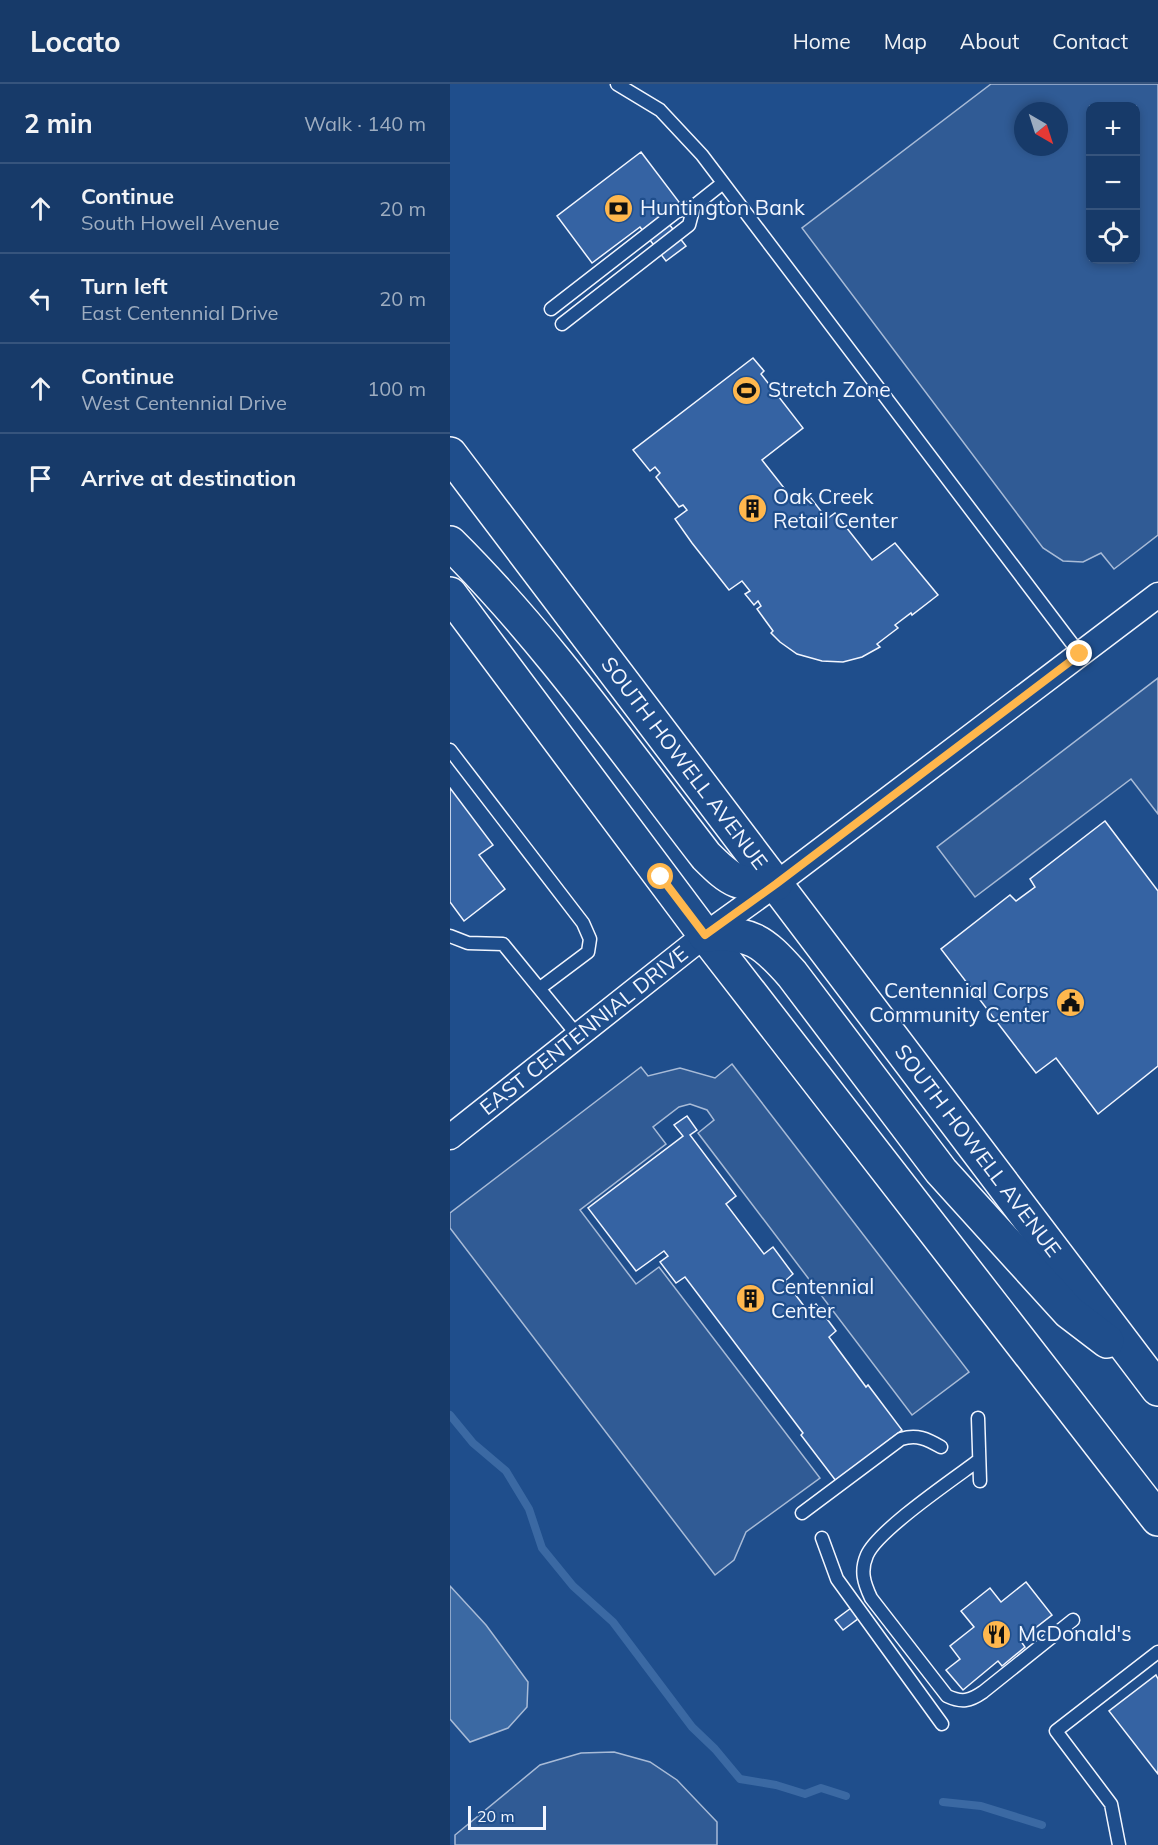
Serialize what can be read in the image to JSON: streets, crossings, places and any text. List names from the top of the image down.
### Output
{
  "streets": {
    "main road": ["SOUTH HOWELL AVENUE"],
    "street": ["EAST CENTENNIAL DRIVE"]
  },
  "crossings": [
    ["SOUTH HOWELL AVENUE", "EAST CENTENNIAL DRIVE"]
  ],
  "places": {
    "bank": ["Huntington Bank"],
    "sports": ["Stretch Zone"],
    "building": ["Oak Creek Retail Center", "Centennial Center"],
    "public building": ["Centennial Corps Community Center"],
    "restaurant": ["McDonald's"]
  },
  "scale_bar": "20 m",
  "north": "bottom right",
  "page": {
    "header": "Locato",
    "nav": [
      "Home",
      "Map",
      "About",
      "Contact"
    ],
    "heading": ["2 min", "Walk · 140 m"],
    "map_buttons": ["+", "−"],
    "list": [
      ["Continue", "South Howell Avenue", "20 m"],
      ["Turn left", "East Centennial Drive", "20 m"],
      ["Continue", "West Centennial Drive", "100 m"],
      "Arrive at destination"
    ],
    "scale": "20 m"
  }
}
